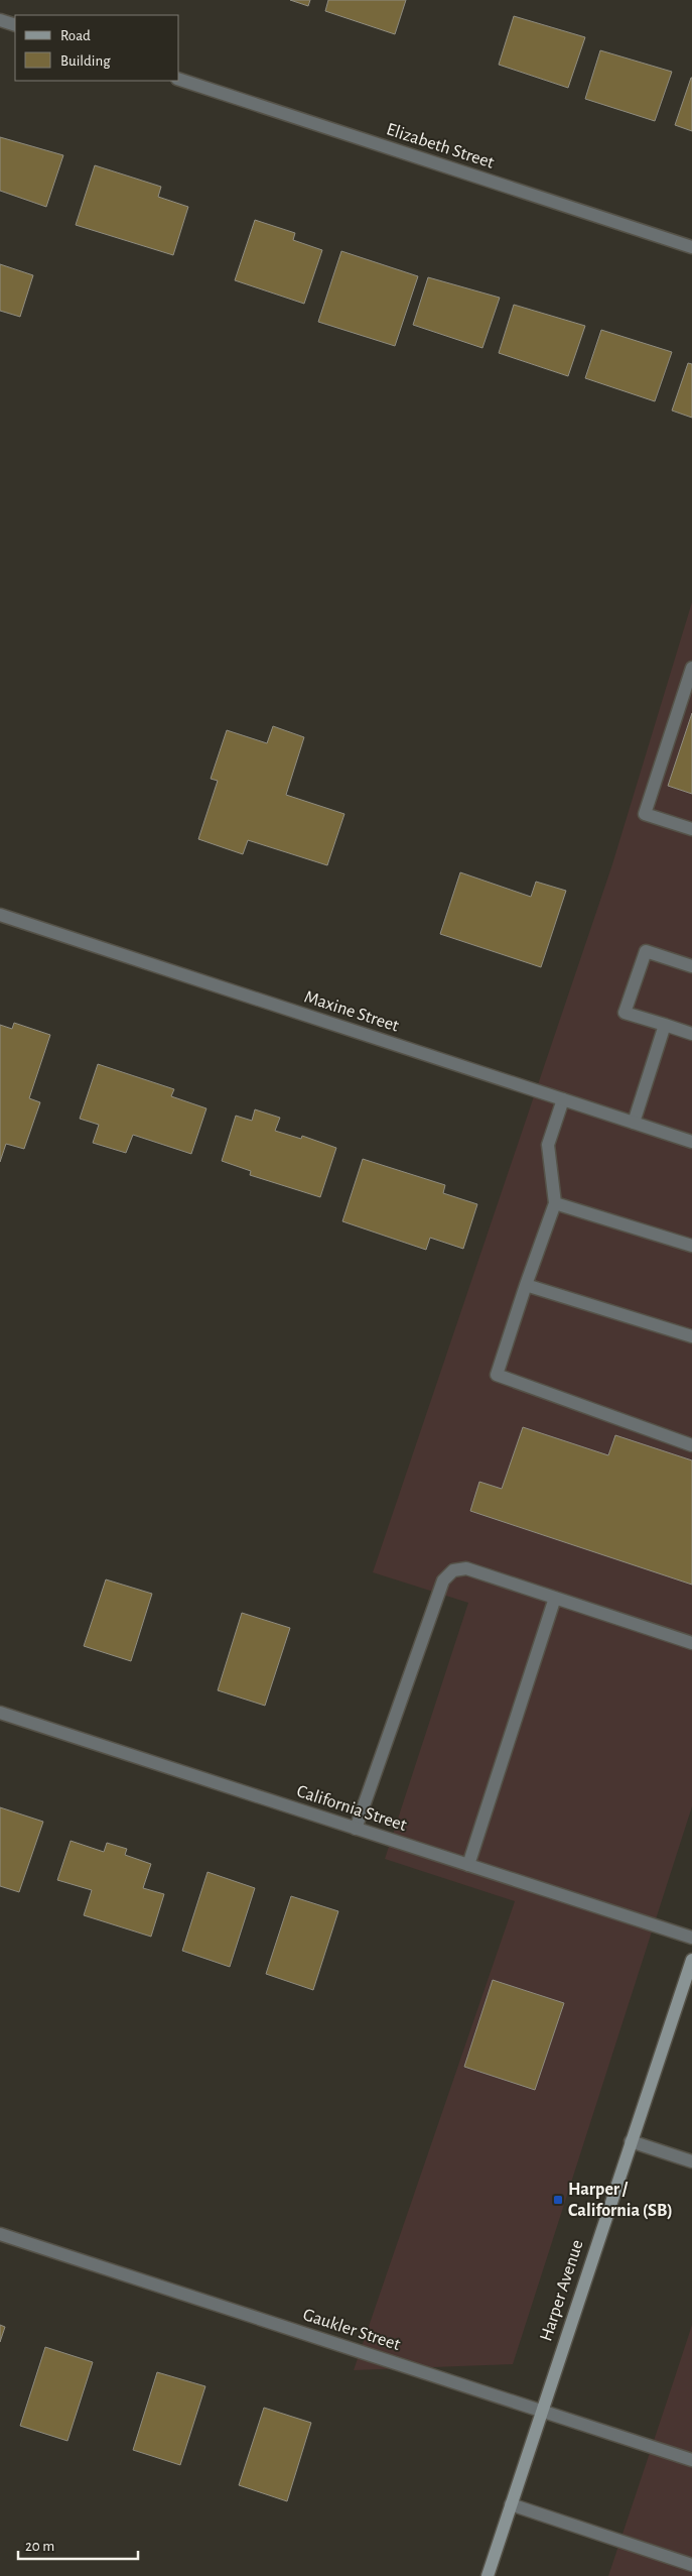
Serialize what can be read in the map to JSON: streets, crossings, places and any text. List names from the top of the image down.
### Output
{
  "streets": {
    "main road": ["Harper Avenue"],
    "street": [
      "Elizabeth Street",
      "Maxine Street",
      "California Street",
      "Gaukler Street"
    ]
  },
  "crossings": [
    ["Harper Avenue", "Gaukler Street"]
  ],
  "places": {
    "transit": ["Harper / California (SB)"]
  },
  "legend": ["Road", "Building"],
  "scale_bar": "20 m"
}
